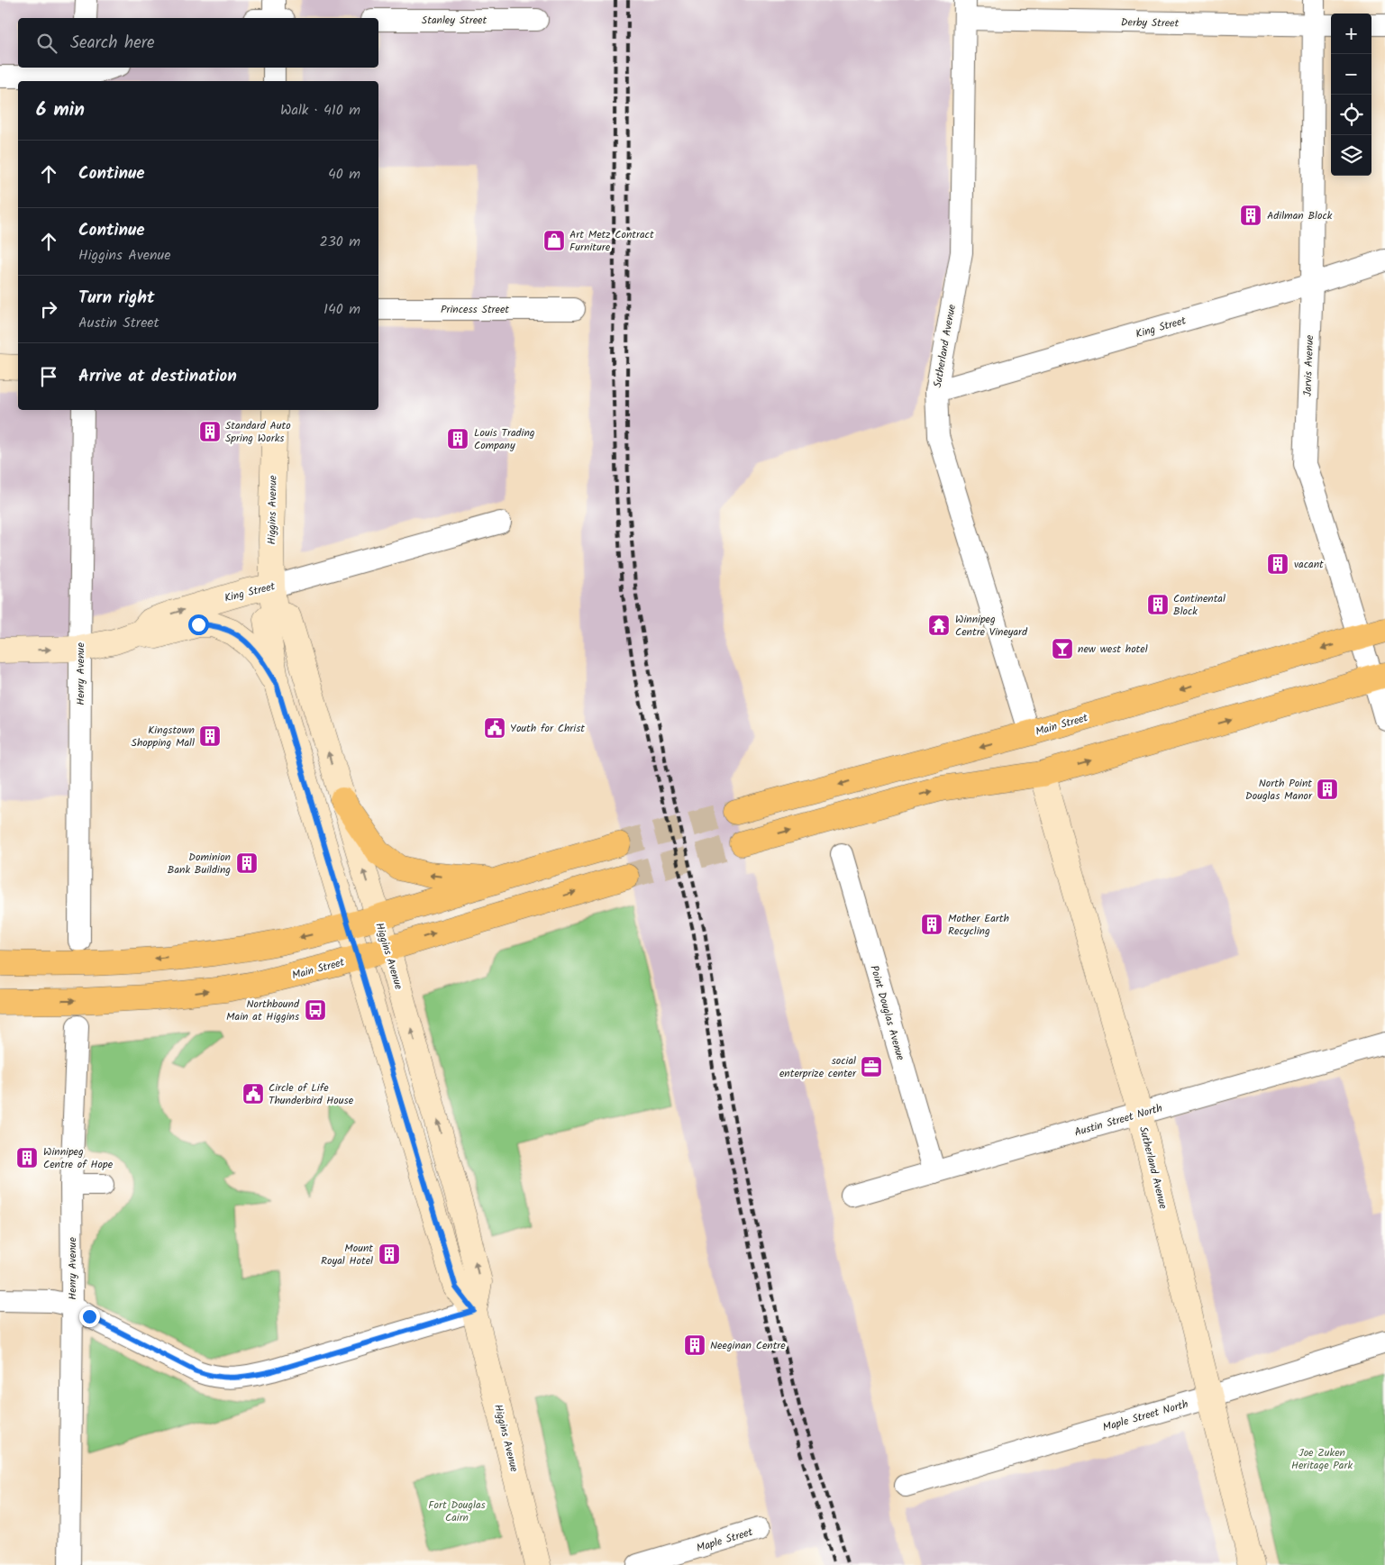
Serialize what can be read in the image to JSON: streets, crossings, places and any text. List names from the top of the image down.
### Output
{
  "streets": {
    "main road": [
      "King Street",
      "Sutherland Avenue",
      "Higgins Avenue",
      "Main Street"
    ],
    "street": [
      "Stanley Street",
      "Derby Street",
      "Princess Street",
      "Jarvis Avenue",
      "Henry Avenue",
      "Point Douglas Avenue",
      "Austin Street North",
      "Maple Street North",
      "Maple Street"
    ]
  },
  "crossings": [
    ["Derby Street", "Sutherland Avenue"],
    ["Derby Street", "Jarvis Avenue"],
    ["King Street", "Sutherland Avenue"],
    ["King Street", "Jarvis Avenue"],
    ["King Street", "Higgins Avenue"],
    ["King Street", "Henry Avenue"],
    ["Sutherland Avenue", "Main Street"],
    ["Sutherland Avenue", "Austin Street North"],
    ["Sutherland Avenue", "Maple Street North"],
    ["Jarvis Avenue", "Main Street"],
    ["Higgins Avenue", "Main Street"],
    ["Point Douglas Avenue", "Austin Street North"]
  ],
  "parks": ["Joe Zuken Heritage Park", "Fort Douglas Cairn"],
  "places": {
    "building": [
      "Adilman Block",
      "Standard Auto Spring Works",
      "Louis Trading Company",
      "vacant",
      "Continental Block",
      "Kingstown Shopping Mall",
      "North Point Douglas Manor",
      "Dominion Bank Building",
      "Mother Earth Recycling",
      "Winnipeg Centre of Hope",
      "Mount Royal Hotel",
      "Neeginan Centre"
    ],
    "shop": ["Art Metz Contract Furniture"],
    "temple": ["Winnipeg Centre Vineyard"],
    "bar": ["new west hotel"],
    "public building": ["Youth for Christ", "Circle of Life Thunderbird House"],
    "bus stop": ["Northbound Main at Higgins"],
    "office": ["social enterprize center"]
  },
  "page": {
    "map_buttons": ["+", "−"],
    "search": "Search here",
    "heading": ["6 min", "Walk · 410 m"],
    "list": [
      ["Continue", "40 m"],
      ["Continue", "Higgins Avenue", "230 m"],
      ["Turn right", "Austin Street", "140 m"],
      "Arrive at destination"
    ]
  }
}
